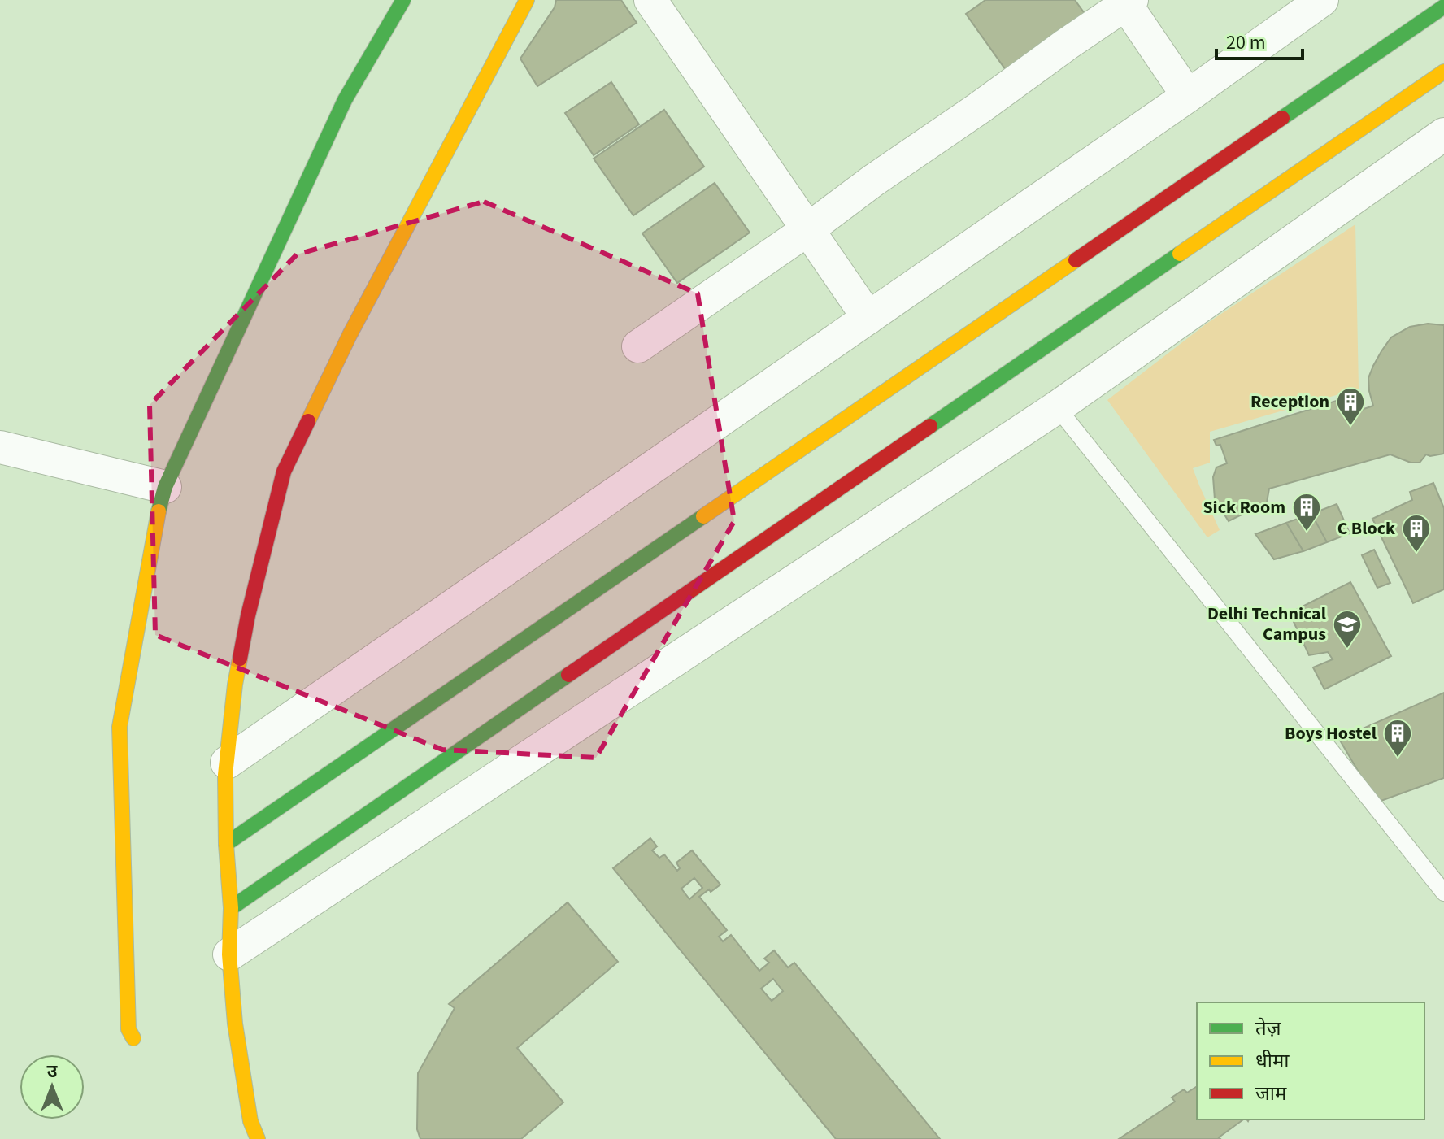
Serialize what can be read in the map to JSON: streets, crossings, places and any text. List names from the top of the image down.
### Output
{
  "places": {
    "building": [
      "Reception",
      "Sick Room",
      "C Block",
      "Boys Hostel"
    ],
    "school or university": ["Delhi Technical Campus"]
  },
  "legend": ["तेज़", "धीमा", "जाम"],
  "scale_bar": "20 m",
  "north": "top"
}
